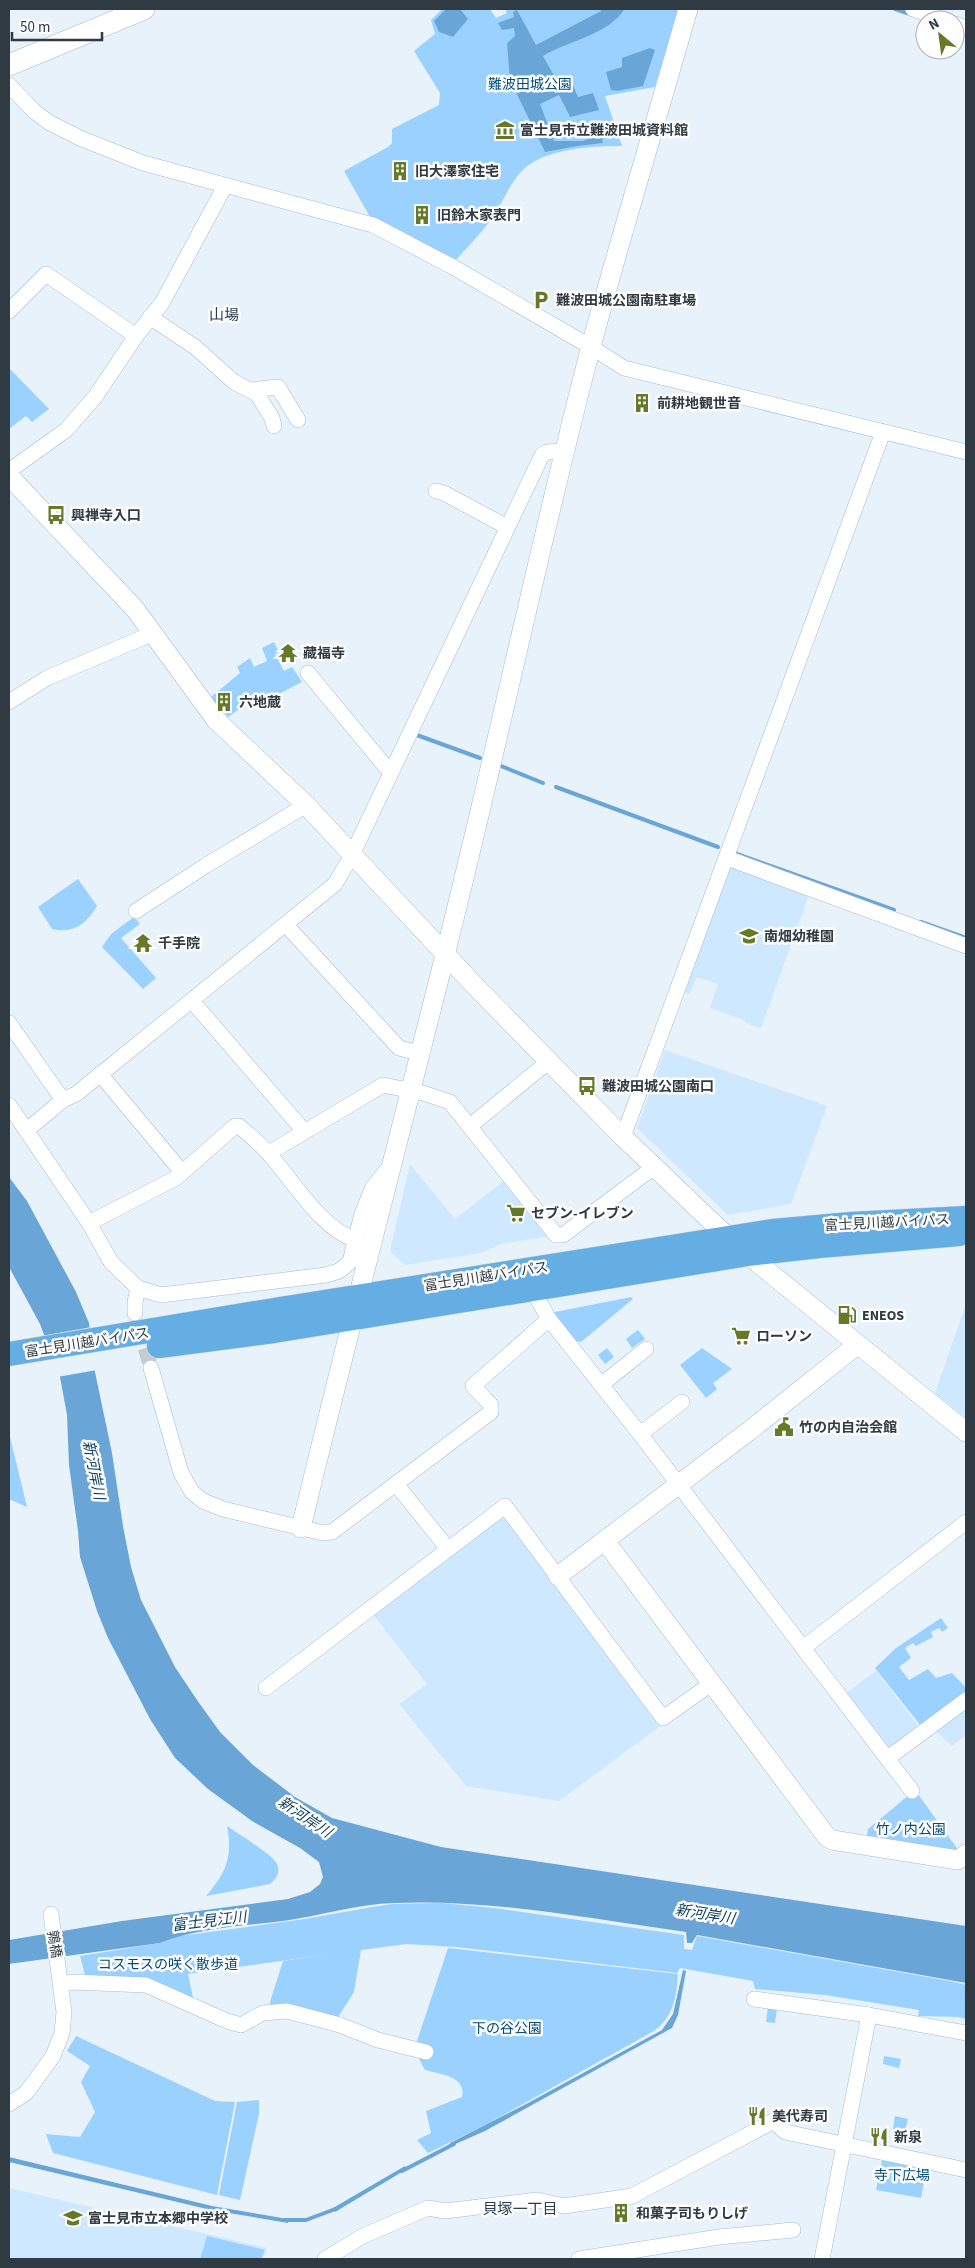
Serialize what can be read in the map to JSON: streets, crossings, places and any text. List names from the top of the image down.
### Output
{
  "streets": {
    "highway": ["富士見川越バイパス"],
    "street": ["鶉橋"]
  },
  "districts": ["山場", "貝塚一丁目"],
  "water": ["新河岸川", "富士見江川"],
  "parks": [
    "難波田城公園",
    "竹ノ内公園",
    "コスモスの咲く散歩道",
    "下の谷公園",
    "寺下広場"
  ],
  "places": {
    "museum": ["富士見市立難波田城資料館"],
    "building": [
      "旧大澤家住宅",
      "旧鈴木家表門",
      "前耕地観世音",
      "六地蔵",
      "和菓子司もりしげ"
    ],
    "parking": ["難波田城公園南駐車場"],
    "bus stop": ["興禅寺入口", "難波田城公園南口"],
    "temple": ["藏福寺", "千手院"],
    "school or university": ["南畑幼稚園", "富士見市立本郷中学校"],
    "supermarket": ["セブン-イレブン", "ローソン"],
    "fuel station": ["ENEOS"],
    "public building": ["竹の内自治会館"],
    "restaurant": ["美代寿司", "新泉"]
  },
  "scale_bar": "50 m",
  "north": "top left"
}
